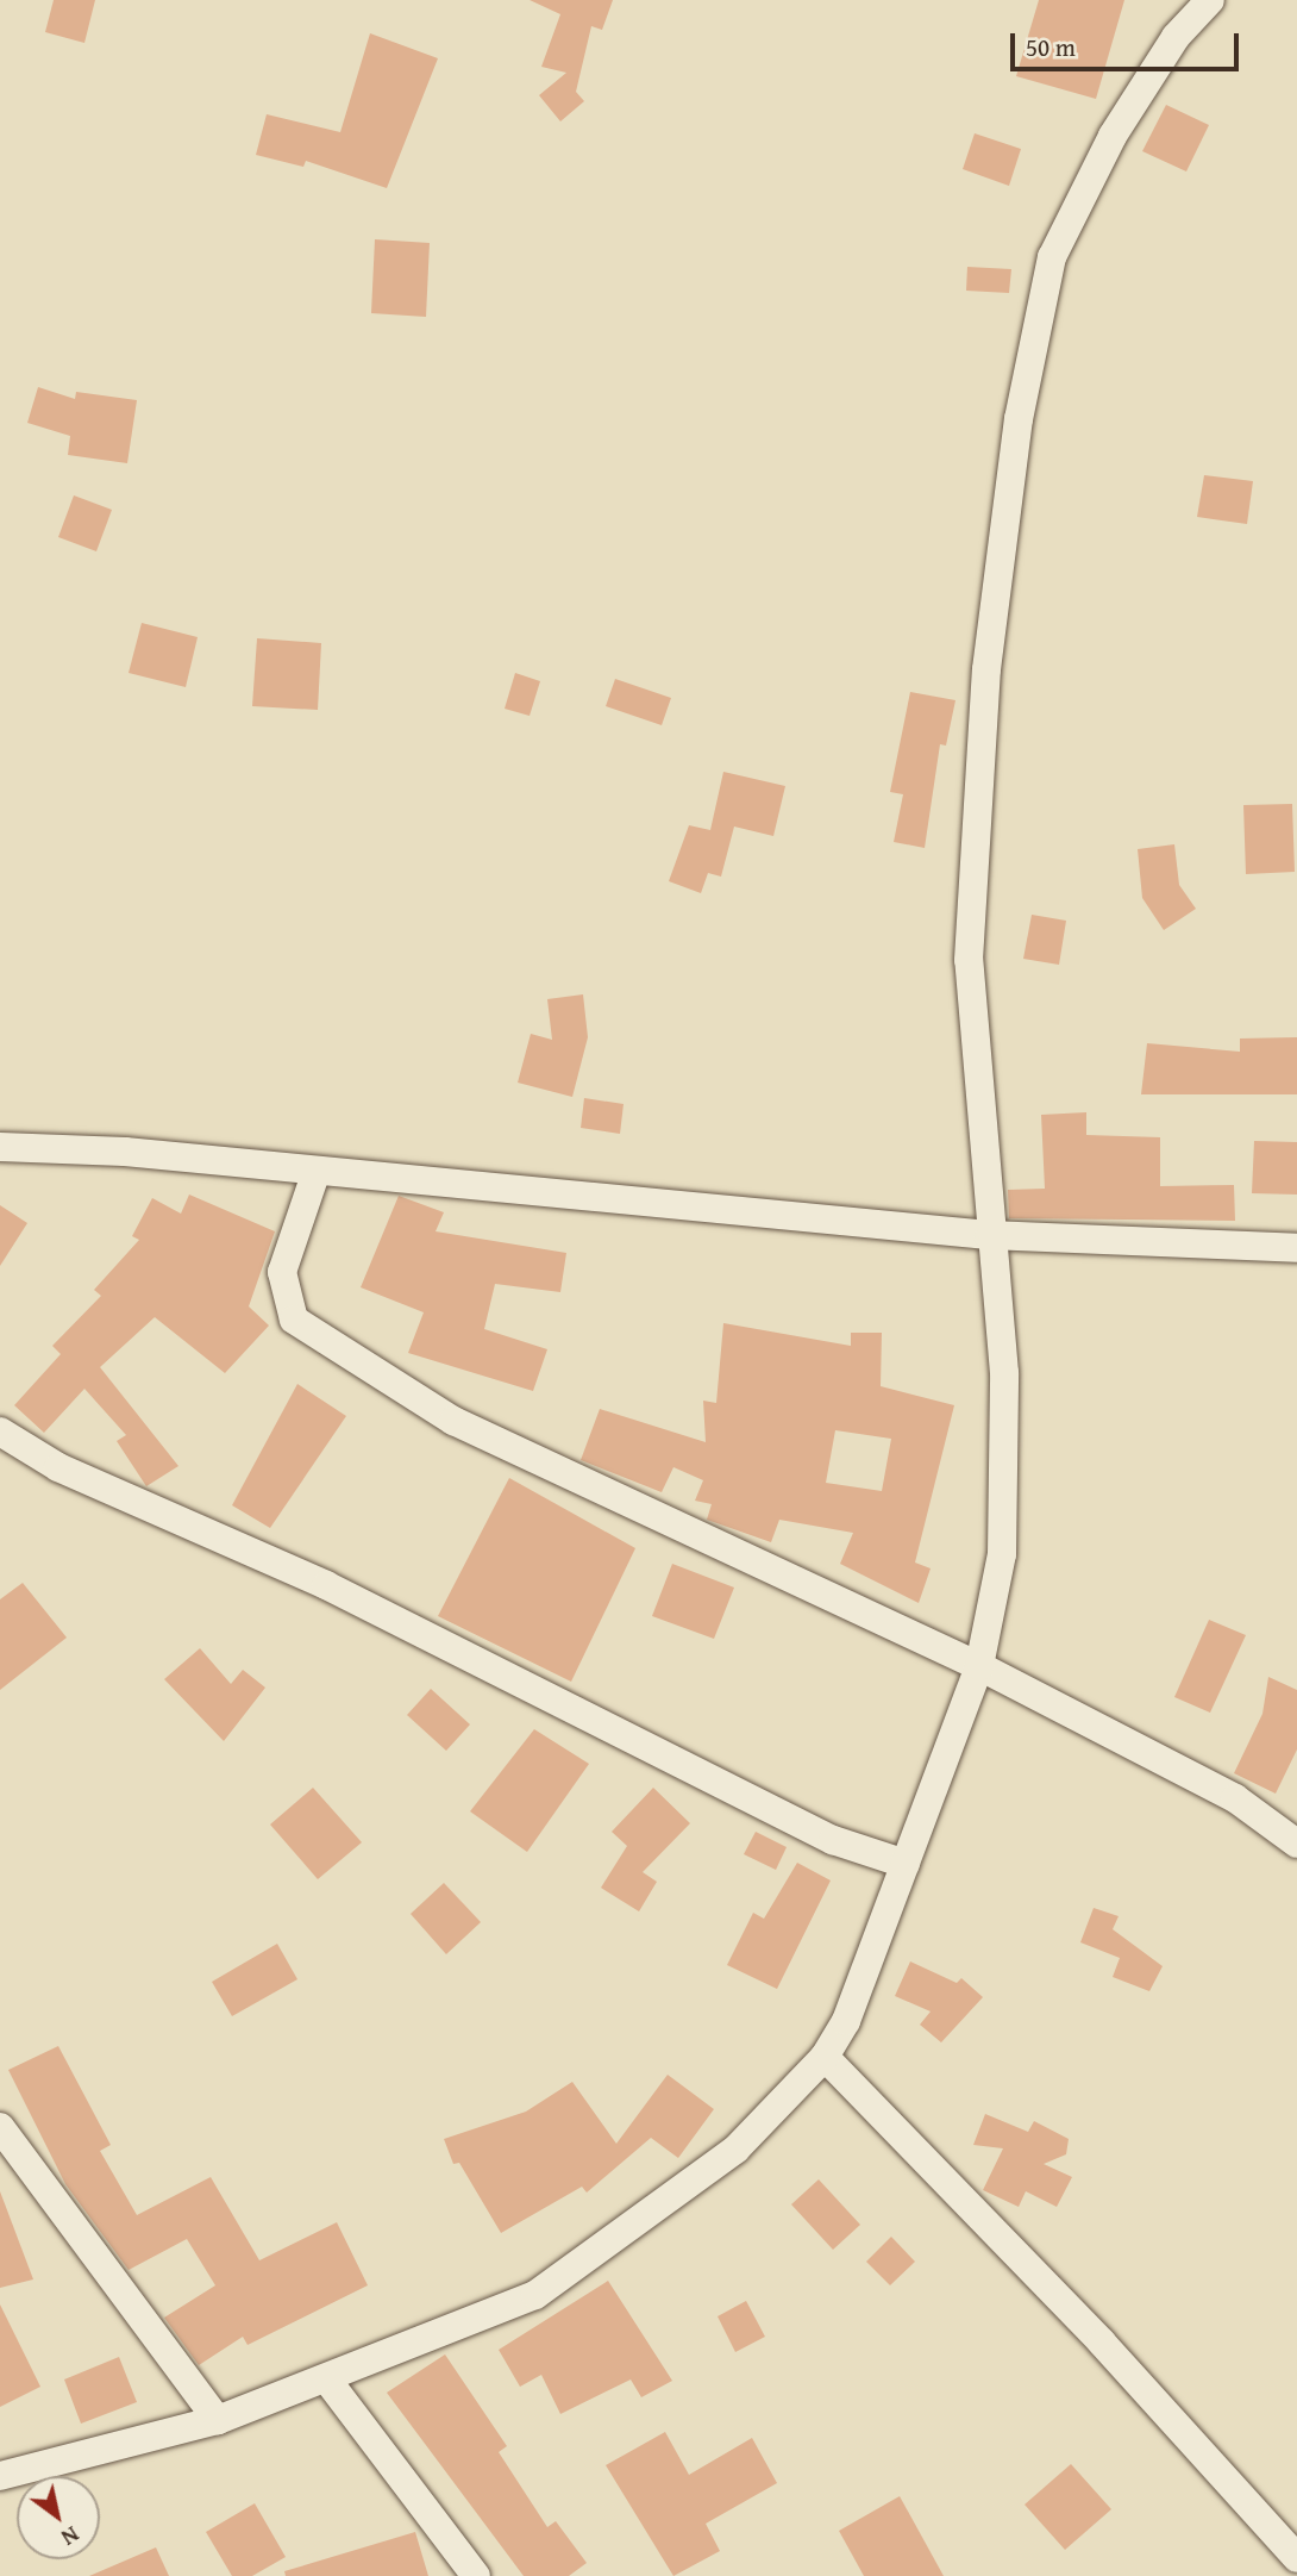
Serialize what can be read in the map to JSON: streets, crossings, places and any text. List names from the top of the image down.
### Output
{
  "scale_bar": "50 m",
  "north": "bottom right"
}
